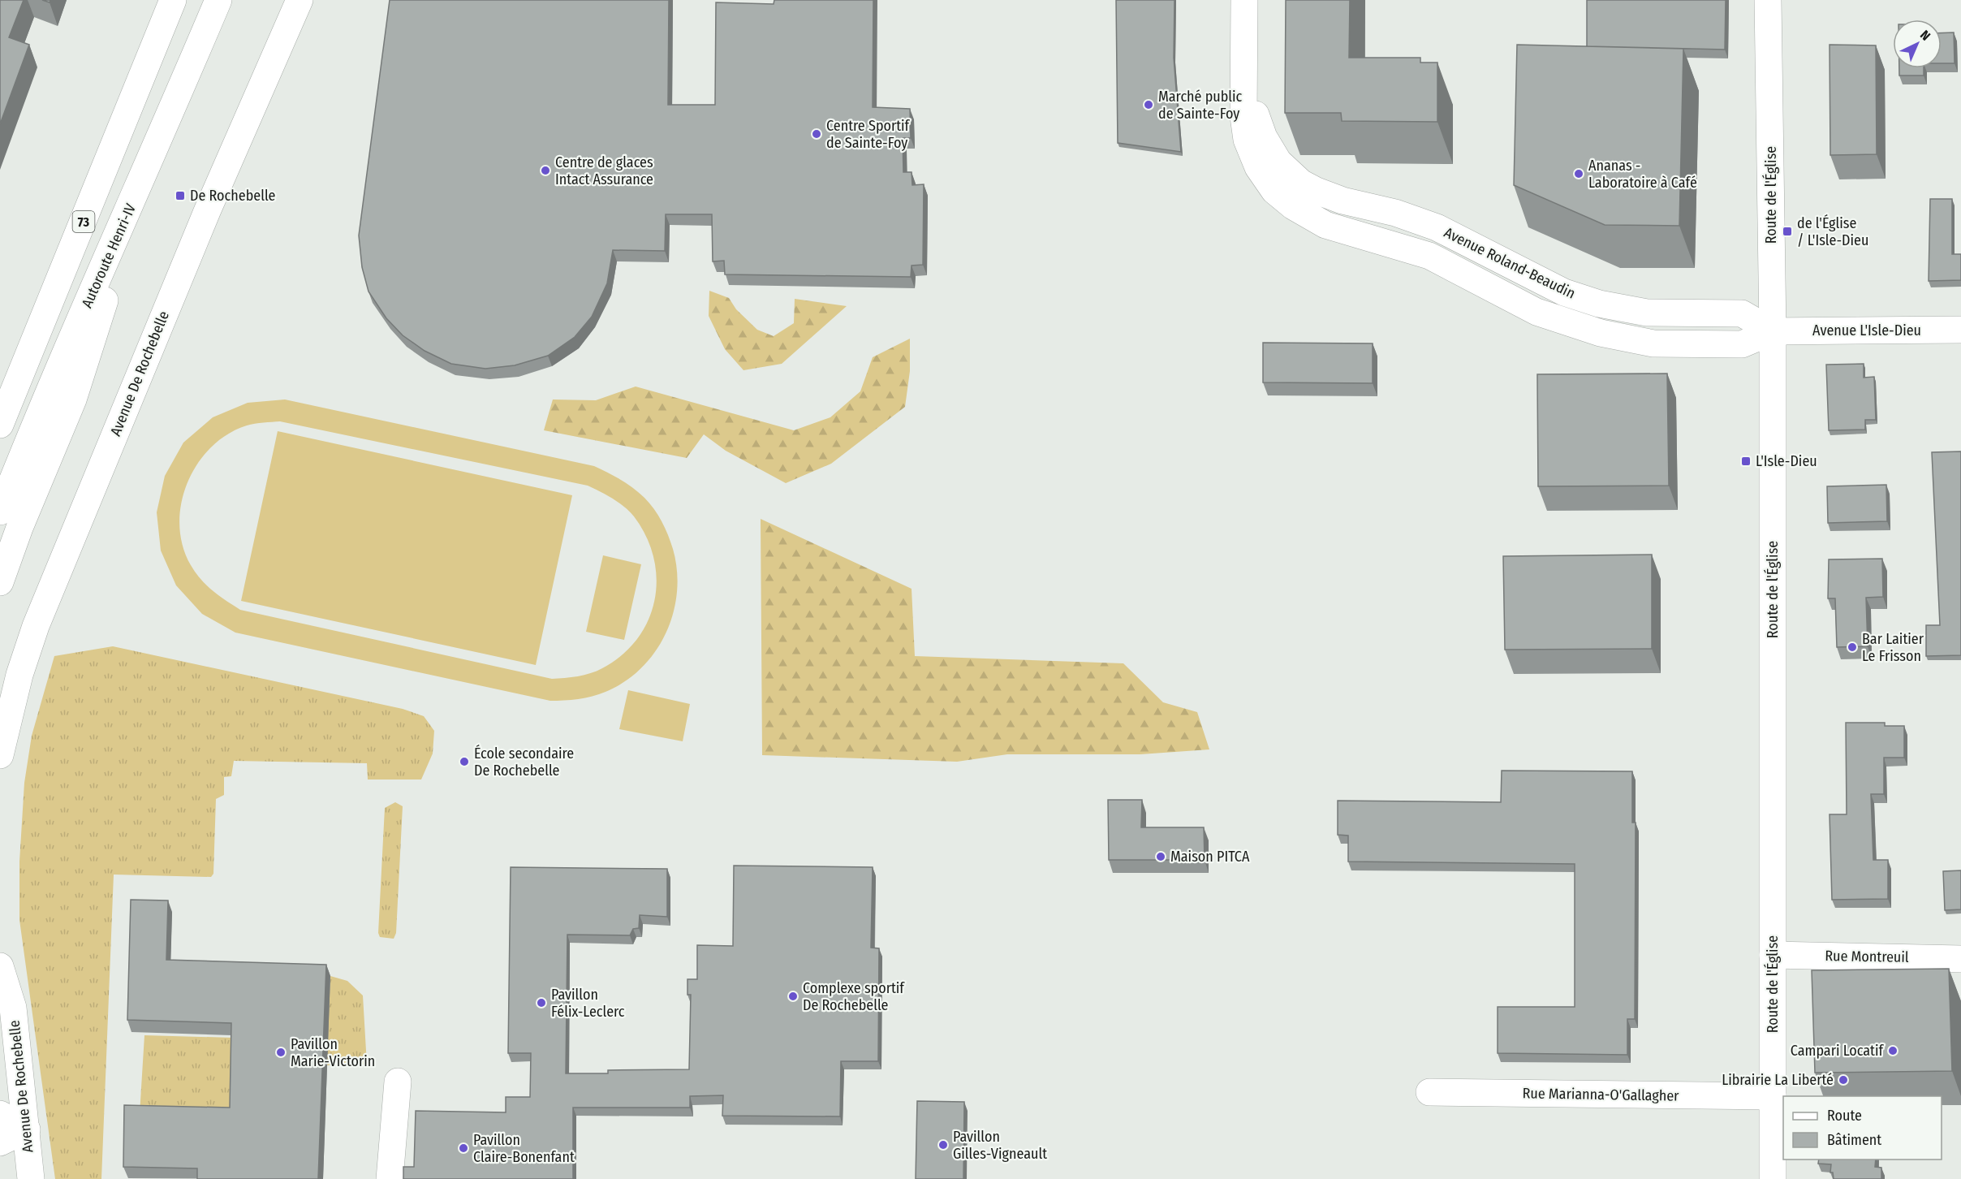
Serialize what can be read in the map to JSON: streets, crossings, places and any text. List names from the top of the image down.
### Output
{
  "streets": {
    "main road": [
      "Route de l'Église",
      "73",
      "Autoroute Henri-IV",
      "Avenue Roland-Beaudin",
      "Avenue L'Isle-Dieu",
      "Avenue De Rochebelle",
      "Rue Montreuil",
      "Rue Marianna-O'Gallagher"
    ]
  },
  "crossings": [
    ["Route de l'Église", "Avenue Roland-Beaudin"],
    ["Route de l'Église", "Avenue L'Isle-Dieu"],
    ["Route de l'Église", "Rue Montreuil"],
    ["Route de l'Église", "Rue Marianna-O'Gallagher"],
    ["Avenue Roland-Beaudin", "Avenue L'Isle-Dieu"]
  ],
  "places": {
    "other": [
      "Marché public de Sainte-Foy",
      "Centre Sportif de Sainte-Foy",
      "Centre de glaces Intact Assurance",
      "Ananas - Laboratoire à Café",
      "Bar Laitier Le Frisson",
      "École secondaire De Rochebelle",
      "Maison PITCA",
      "Complexe sportif De Rochebelle",
      "Pavillon Félix-Leclerc",
      "Campari Locatif",
      "Pavillon Marie-Victorin",
      "Librairie La Liberté",
      "Pavillon Gilles-Vigneault",
      "Pavillon Claire-Bonenfant"
    ],
    "transit": ["De Rochebelle", "de l'Église / L'Isle-Dieu", "L'Isle-Dieu"]
  },
  "legend": ["Route", "Bâtiment"],
  "north": "top right"
}
